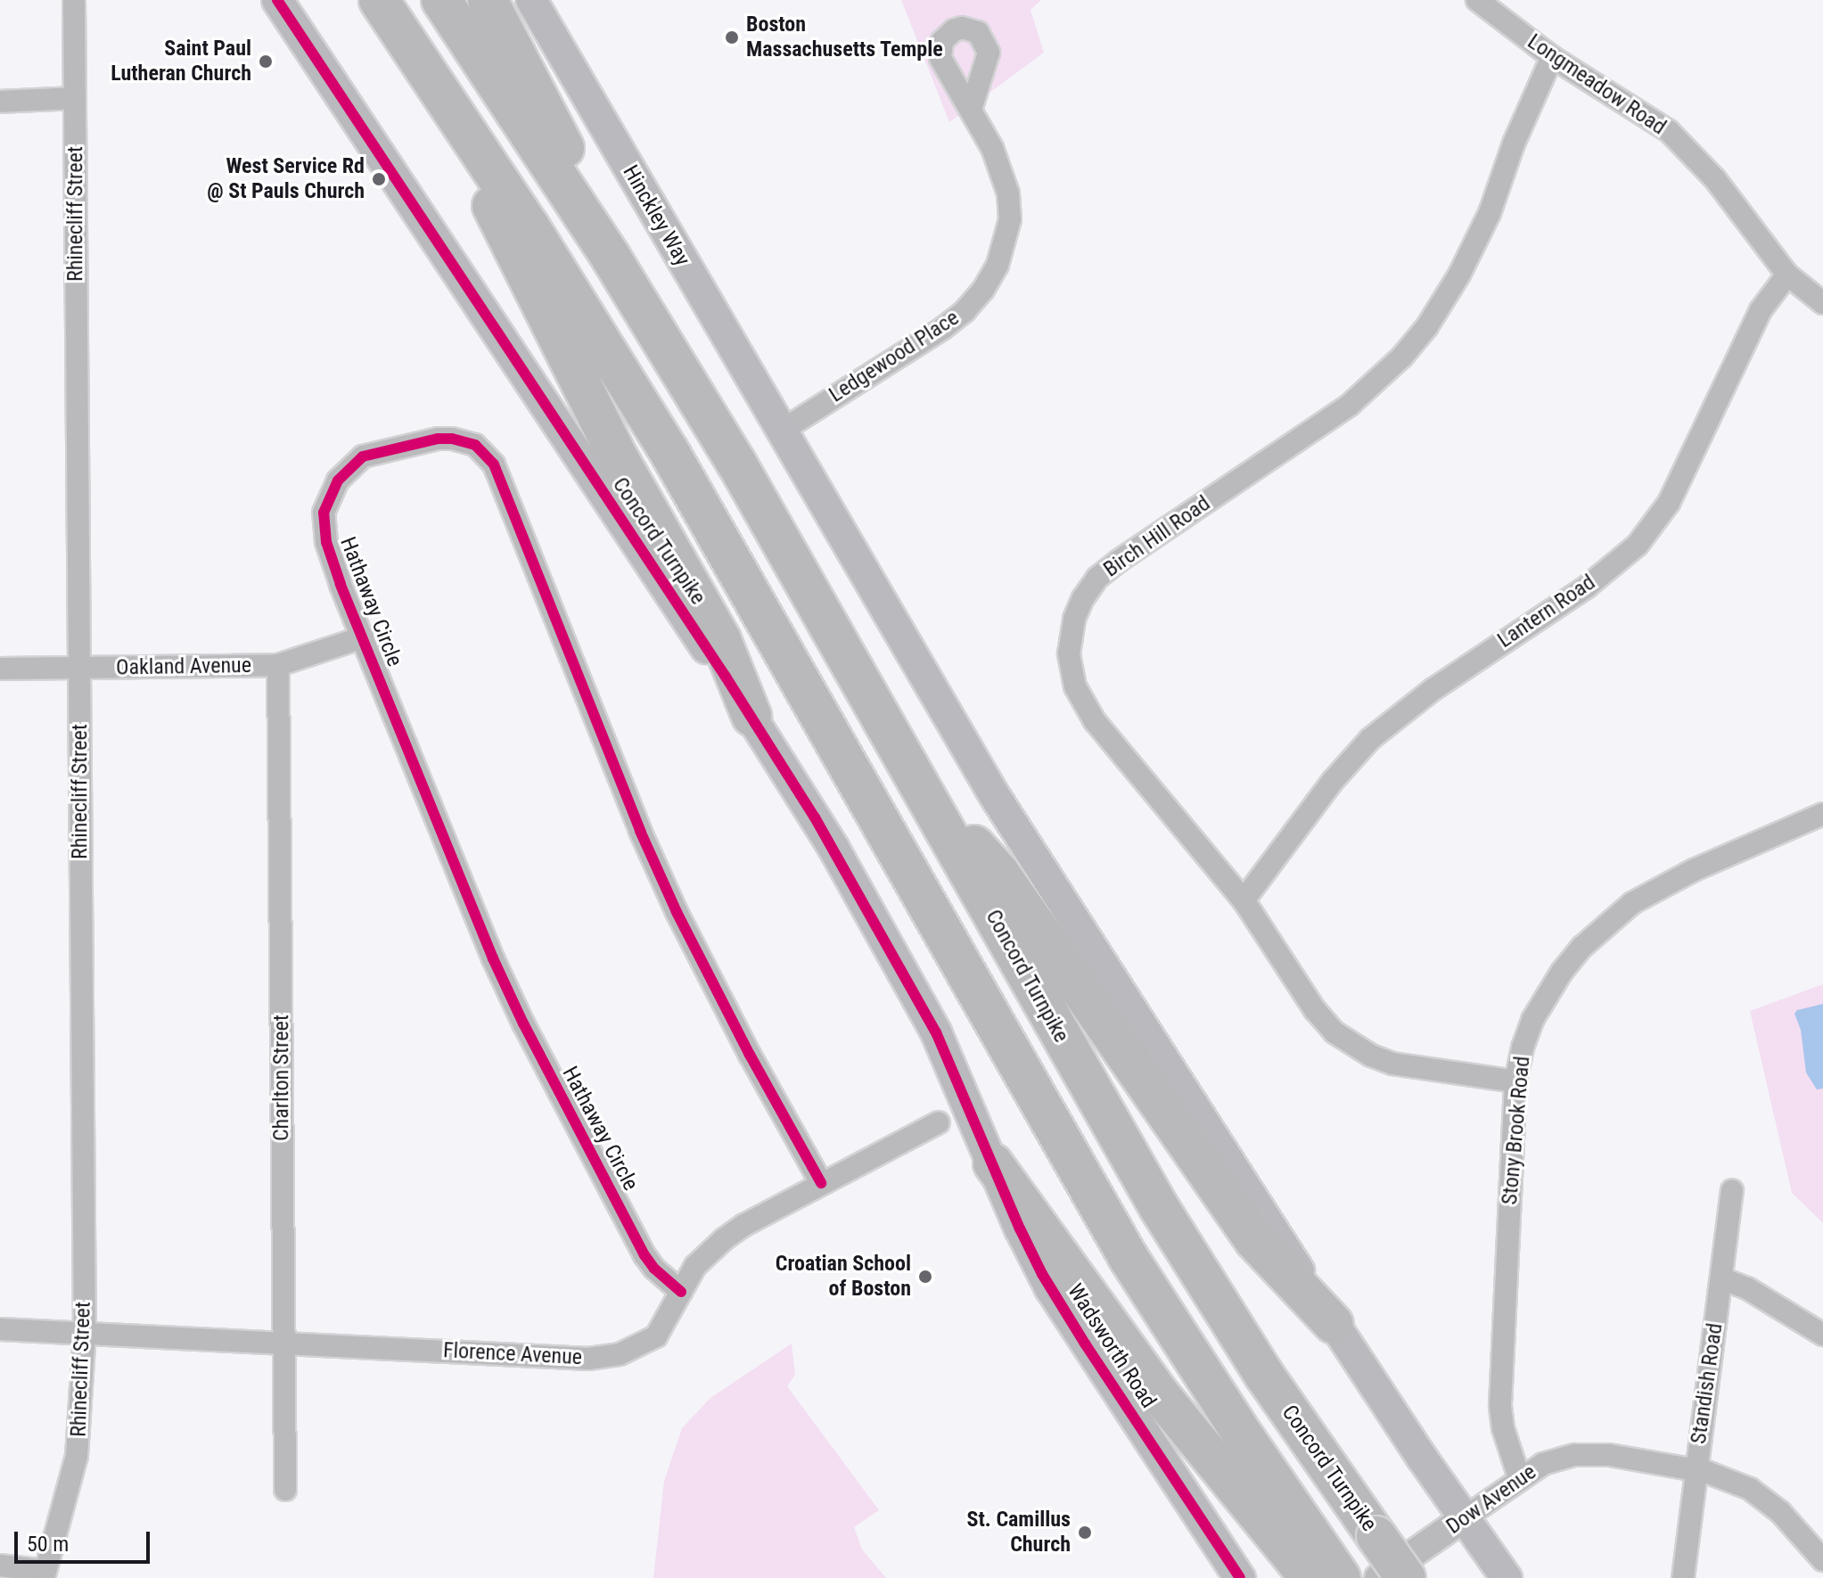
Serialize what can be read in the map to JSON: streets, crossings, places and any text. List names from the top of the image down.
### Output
{
  "streets": {
    "highway": ["Concord Turnpike"],
    "main road": ["Hinckley Way", "Wadsworth Road"],
    "street": [
      "Longmeadow Road",
      "Rhinecliff Street",
      "Ledgewood Place",
      "Birch Hill Road",
      "Hathaway Circle",
      "Lantern Road",
      "Oakland Avenue",
      "Charlton Street",
      "Stony Brook Road",
      "Florence Avenue",
      "Standish Road",
      "Dow Avenue"
    ]
  },
  "crossings": [
    ["Longmeadow Road", "Birch Hill Road"],
    ["Longmeadow Road", "Lantern Road"],
    ["Rhinecliff Street", "Oakland Avenue"],
    ["Rhinecliff Street", "Florence Avenue"],
    ["Hinckley Way", "Ledgewood Place"],
    ["Birch Hill Road", "Lantern Road"],
    ["Birch Hill Road", "Stony Brook Road"],
    ["Concord Turnpike", "Wadsworth Road"],
    ["Hathaway Circle", "Oakland Avenue"],
    ["Hathaway Circle", "Florence Avenue"],
    ["Oakland Avenue", "Charlton Street"],
    ["Charlton Street", "Florence Avenue"],
    ["Stony Brook Road", "Dow Avenue"],
    ["Standish Road", "Dow Avenue"]
  ],
  "places": [
    "Boston Massachusetts Temple",
    "Saint Paul Lutheran Church",
    "West Service Rd @ St Pauls Church",
    "Croatian School of Boston",
    "St. Camillus Church"
  ],
  "scale_bar": "50 m"
}
